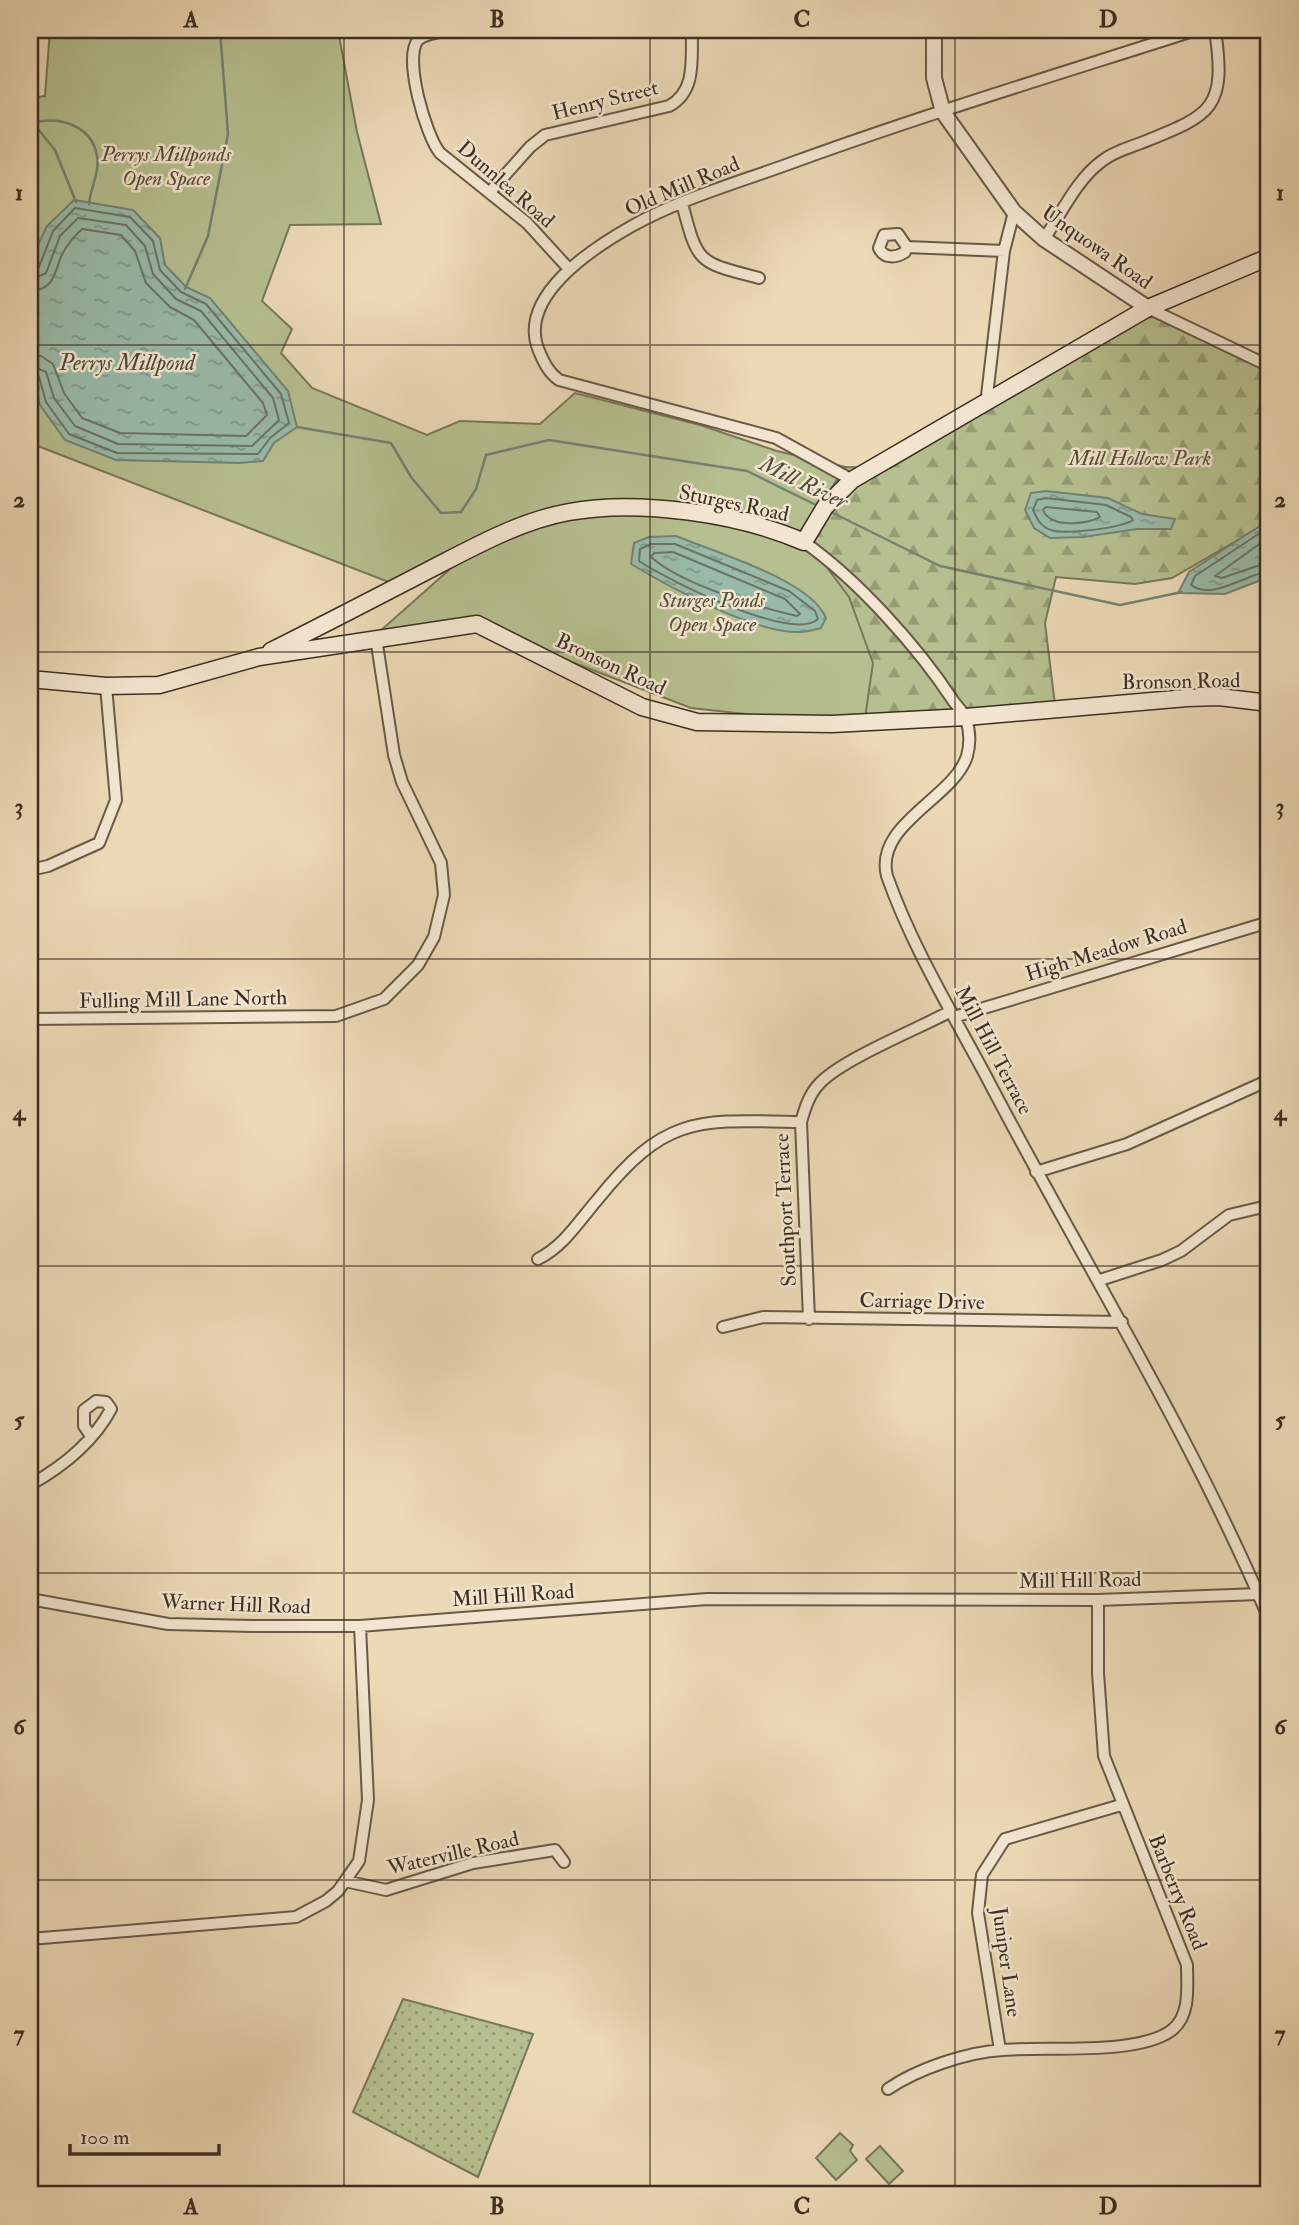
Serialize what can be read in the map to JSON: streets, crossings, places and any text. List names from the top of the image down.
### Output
{
  "streets": {
    "main road": ["Sturges Road", "Bronson Road"],
    "street": [
      "Henry Street",
      "Dunnlea Road",
      "Old Mill Road",
      "Unquowa Road",
      "High Meadow Road",
      "Fulling Mill Lane North",
      "Mill Hill Terrace",
      "Southport Terrace",
      "Carriage Drive",
      "Mill Hill Road",
      "Warner Hill Road",
      "Waterville Road",
      "Barberry Road",
      "Juniper Lane"
    ]
  },
  "crossings": [
    ["Henry Street", "Dunnlea Road"],
    ["Dunnlea Road", "Old Mill Road"],
    ["Old Mill Road", "Unquowa Road"],
    ["Old Mill Road", "Sturges Road"],
    ["Unquowa Road", "Sturges Road"],
    ["Sturges Road", "Bronson Road"],
    ["Bronson Road", "Fulling Mill Lane North"],
    ["Bronson Road", "Mill Hill Terrace"],
    ["High Meadow Road", "Mill Hill Terrace"],
    ["High Meadow Road", "Southport Terrace"],
    ["Mill Hill Terrace", "Carriage Drive"],
    ["Mill Hill Terrace", "Mill Hill Road"],
    ["Southport Terrace", "Carriage Drive"],
    ["Mill Hill Road", "Warner Hill Road"],
    ["Mill Hill Road", "Barberry Road"],
    ["Barberry Road", "Juniper Lane"]
  ],
  "water": ["Perrys Millpond", "Mill River"],
  "parks": ["Perrys Millponds Open Space", "Mill Hollow Park", "Sturges Ponds Open Space"],
  "scale_bar": "100 m",
  "grid": {
    "columns": [
      "A",
      "B",
      "C",
      "D"
    ],
    "rows": [
      "1",
      "2",
      "3",
      "4",
      "5",
      "6",
      "7"
    ]
  }
}
